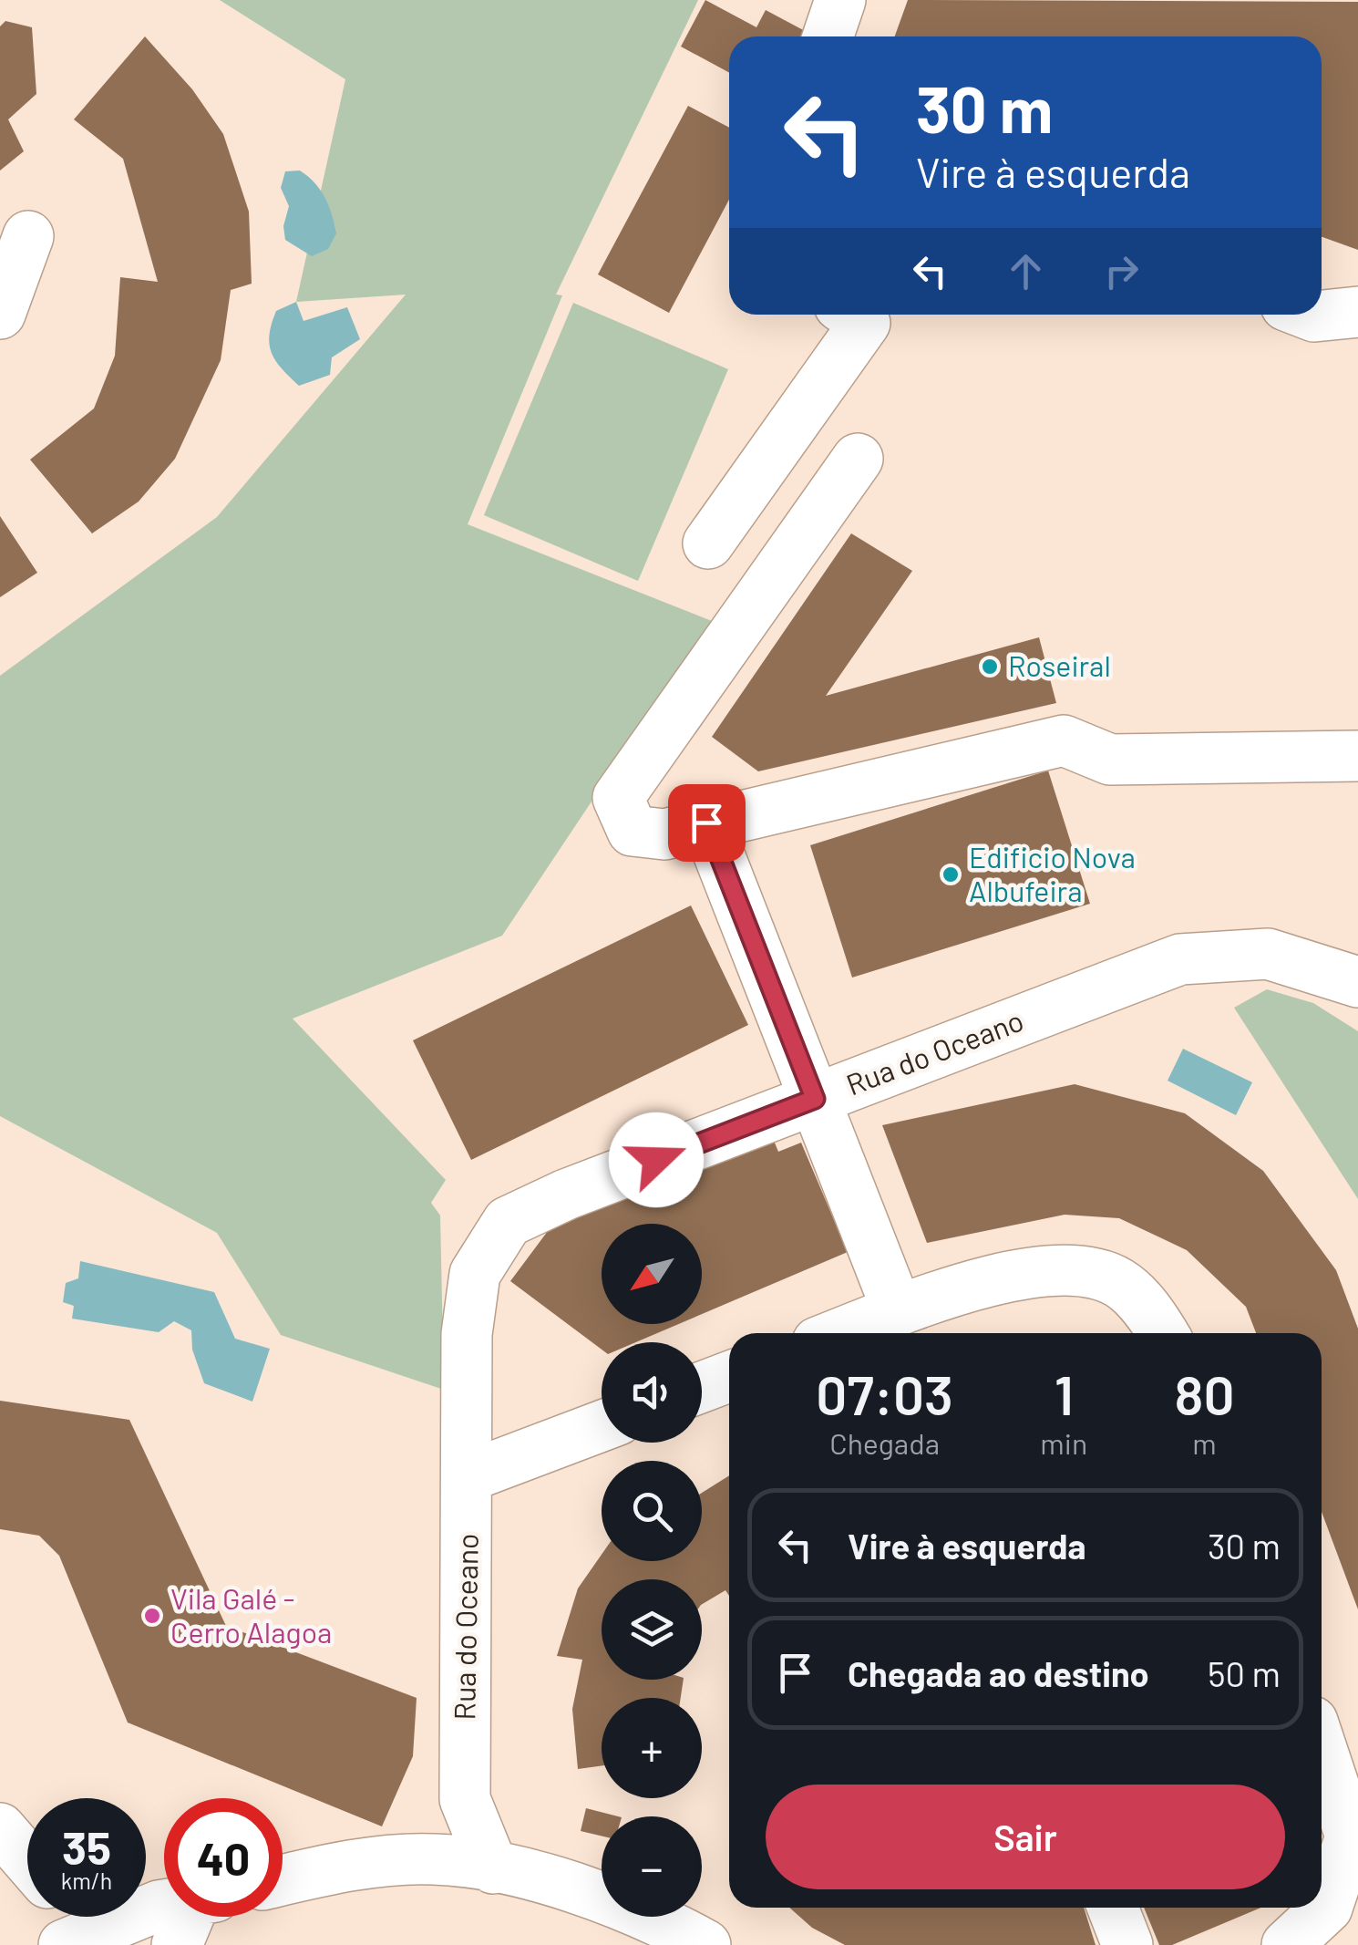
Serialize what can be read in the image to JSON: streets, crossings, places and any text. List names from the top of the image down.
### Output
{
  "streets": {
    "street": ["Rua do Oceano"]
  },
  "places": ["Roseiral", "Edificio Nova Albufeira", "Vila Galé - Cerro Alagoa"],
  "north": "bottom left",
  "page": {
    "turn": ["30 m", "Vire à esquerda"],
    "map_buttons": ["+", "−"],
    "eta": [
      "07:03",
      "Chegada",
      "1",
      "min",
      "80",
      "m"
    ],
    "list": [
      {
        "name": "Vire à esquerda",
        "value": "30 m"
      },
      {
        "name": "Chegada ao destino",
        "value": "50 m"
      }
    ],
    "buttons": "Sair",
    "speed": "35 km/h",
    "limit": "40"
  }
}
